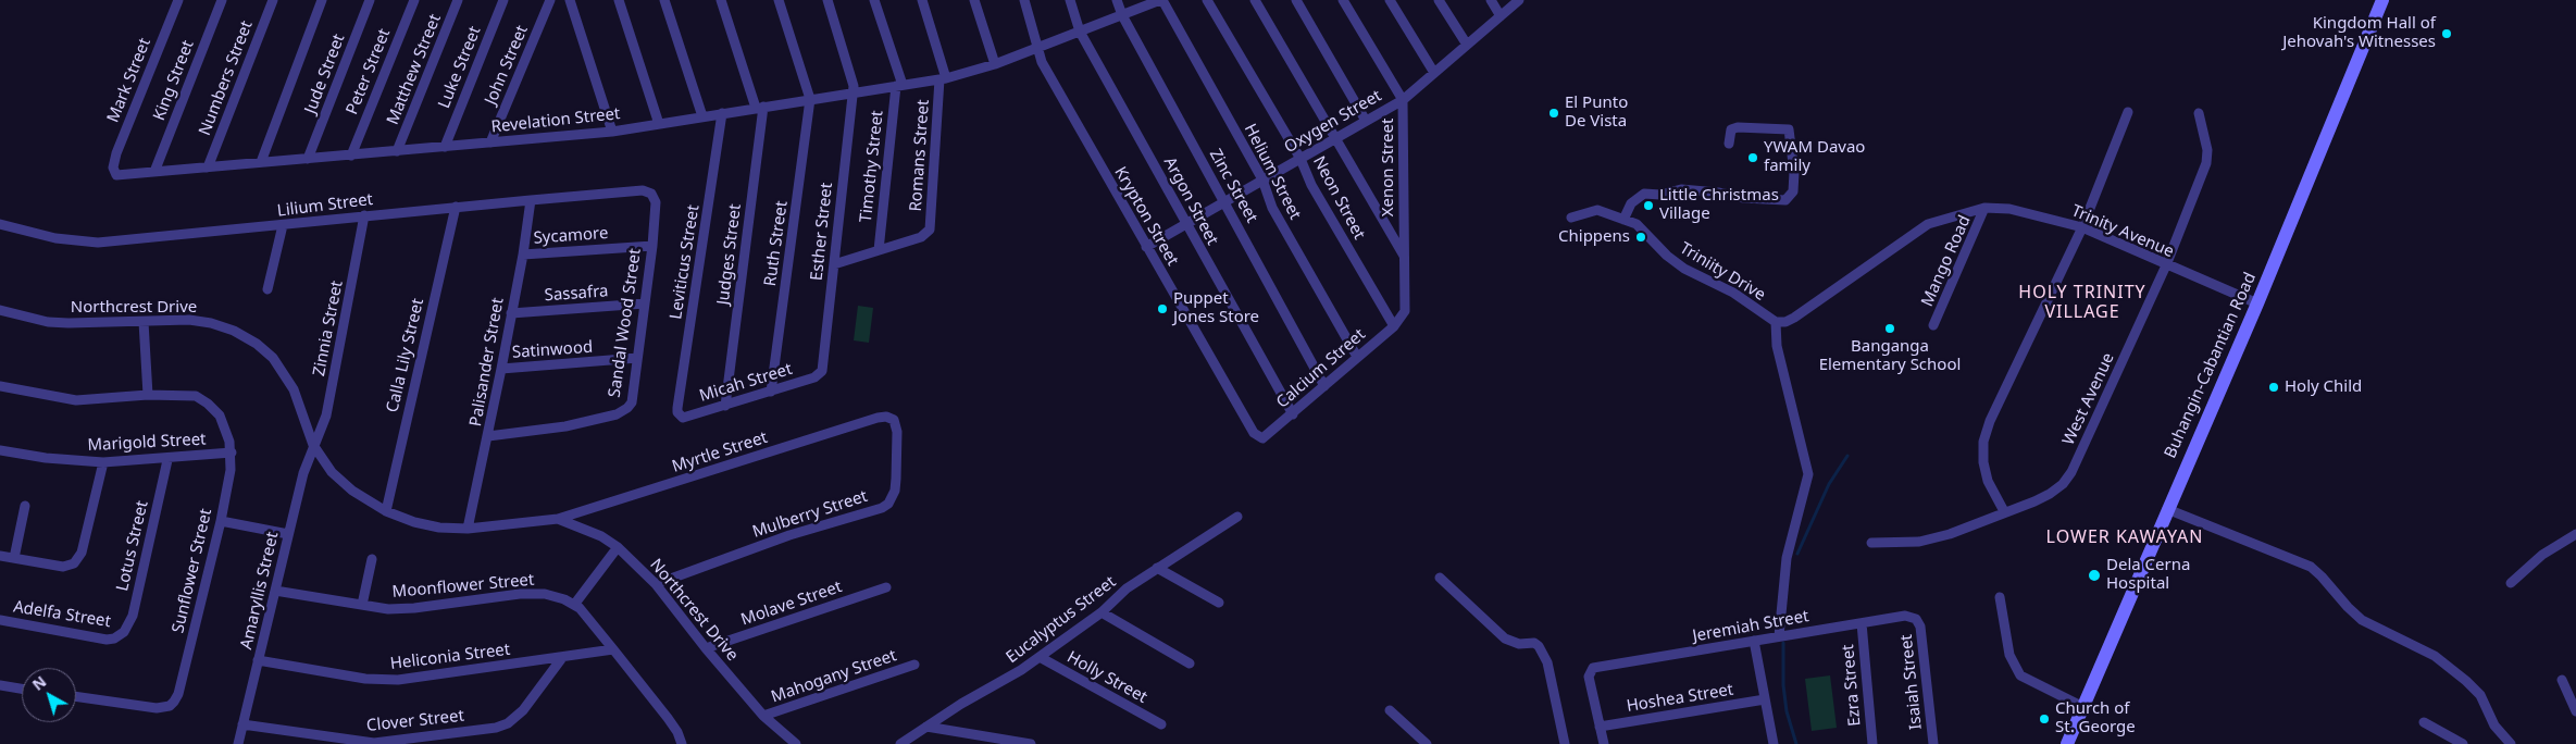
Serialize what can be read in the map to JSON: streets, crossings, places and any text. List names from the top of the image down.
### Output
{
  "streets": {
    "main road": ["Buhangin-Cabantian Road"],
    "street": [
      "John Street",
      "Luke Street",
      "Matthew Street",
      "Peter Street",
      "Jude Street",
      "Numbers Street",
      "Mark Street",
      "King Street",
      "Revelation Street",
      "Oxygen Street",
      "Romans Street",
      "Timothy Street",
      "Xenon Street",
      "Helium Street",
      "Zinc Street",
      "Neon Street",
      "Argon Street",
      "Lilium Street",
      "Krypton Street",
      "Esther Street",
      "Trinity Avenue",
      "Sycamore",
      "Ruth Street",
      "Judges Street",
      "Mango Road",
      "Leviticus Street",
      "Triniity Drive",
      "Sassafra",
      "Northcrest Drive",
      "Sandal Wood Street",
      "Zinnia Street",
      "Satinwood",
      "Calla Lily Street",
      "Palisander Street",
      "Calcium Street",
      "Micah Street",
      "West Avenue",
      "Marigold Street",
      "Myrtle Street",
      "Mulberry Street",
      "Lotus Street",
      "Sunflower Street",
      "Moonflower Street",
      "Amaryllis Street",
      "Molave Street",
      "Adelfa Street",
      "Eucalyptus Street",
      "Jeremiah Street",
      "Heliconia Street",
      "Mahogany Street",
      "Holly Street",
      "Isaiah Street",
      "Ezra Street",
      "Hoshea Street",
      "Clover Street"
    ]
  },
  "crossings": [
    ["John Street", "Revelation Street"],
    ["Luke Street", "Revelation Street"],
    ["Matthew Street", "Revelation Street"],
    ["Peter Street", "Revelation Street"],
    ["Jude Street", "Revelation Street"],
    ["Numbers Street", "Revelation Street"],
    ["Mark Street", "Revelation Street"],
    ["King Street", "Revelation Street"],
    ["Revelation Street", "Romans Street"],
    ["Revelation Street", "Timothy Street"],
    ["Revelation Street", "Helium Street"],
    ["Revelation Street", "Zinc Street"],
    ["Revelation Street", "Argon Street"],
    ["Revelation Street", "Krypton Street"],
    ["Revelation Street", "Esther Street"],
    ["Revelation Street", "Ruth Street"],
    ["Revelation Street", "Judges Street"],
    ["Revelation Street", "Leviticus Street"],
    ["Oxygen Street", "Xenon Street"],
    ["Oxygen Street", "Helium Street"],
    ["Oxygen Street", "Zinc Street"],
    ["Oxygen Street", "Neon Street"],
    ["Oxygen Street", "Argon Street"],
    ["Oxygen Street", "Krypton Street"],
    ["Romans Street", "Timothy Street"],
    ["Xenon Street", "Calcium Street"],
    ["Helium Street", "Calcium Street"],
    ["Zinc Street", "Calcium Street"],
    ["Neon Street", "Calcium Street"],
    ["Argon Street", "Calcium Street"],
    ["Lilium Street", "Sandal Wood Street"],
    ["Lilium Street", "Zinnia Street"],
    ["Lilium Street", "Calla Lily Street"],
    ["Lilium Street", "Palisander Street"],
    ["Krypton Street", "Calcium Street"],
    ["Esther Street", "Micah Street"],
    ["Trinity Avenue", "Mango Road"],
    ["Trinity Avenue", "Triniity Drive"],
    ["Trinity Avenue", "Buhangin-Cabantian Road"],
    ["Trinity Avenue", "West Avenue"],
    ["Sycamore", "Sandal Wood Street"],
    ["Sycamore", "Palisander Street"],
    ["Ruth Street", "Micah Street"],
    ["Judges Street", "Micah Street"],
    ["Leviticus Street", "Micah Street"],
    ["Sassafra", "Sandal Wood Street"],
    ["Sassafra", "Palisander Street"],
    ["Northcrest Drive", "Zinnia Street"],
    ["Northcrest Drive", "Calla Lily Street"],
    ["Northcrest Drive", "Palisander Street"],
    ["Northcrest Drive", "Myrtle Street"],
    ["Northcrest Drive", "Mulberry Street"],
    ["Northcrest Drive", "Amaryllis Street"],
    ["Northcrest Drive", "Molave Street"],
    ["Northcrest Drive", "Mahogany Street"],
    ["Sandal Wood Street", "Satinwood"],
    ["Sandal Wood Street", "Palisander Street"],
    ["Zinnia Street", "Amaryllis Street"],
    ["Satinwood", "Palisander Street"],
    ["Marigold Street", "Lotus Street"],
    ["Marigold Street", "Sunflower Street"],
    ["Myrtle Street", "Mulberry Street"],
    ["Lotus Street", "Adelfa Street"],
    ["Moonflower Street", "Amaryllis Street"],
    ["Moonflower Street", "Heliconia Street"],
    ["Amaryllis Street", "Heliconia Street"],
    ["Amaryllis Street", "Clover Street"],
    ["Eucalyptus Street", "Holly Street"],
    ["Jeremiah Street", "Isaiah Street"],
    ["Jeremiah Street", "Ezra Street"],
    ["Jeremiah Street", "Hoshea Street"],
    ["Heliconia Street", "Clover Street"]
  ],
  "districts": ["HOLY TRINITY VILLAGE", "LOWER KAWAYAN"],
  "places": [
    "Kingdom Hall of Jehovah's Witnesses",
    "El Punto De Vista",
    "YWAM Davao family",
    "Little Christmas Village",
    "Chippens",
    "Puppet Jones Store",
    "Banganga Elementary School",
    "Holy Child",
    "Dela Cerna Hospital",
    "Church of St. George"
  ],
  "north": "top left"
}
